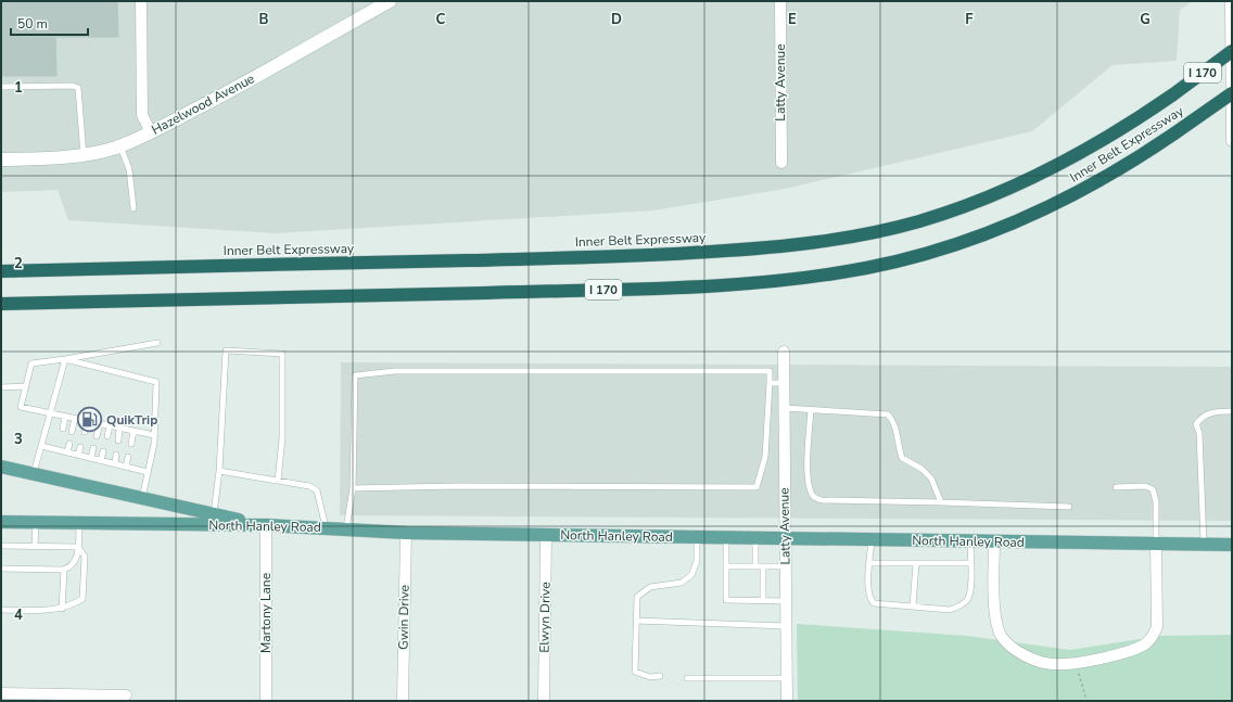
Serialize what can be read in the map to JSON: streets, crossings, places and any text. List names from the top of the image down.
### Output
{
  "streets": {
    "highway": ["I 170", "Inner Belt Expressway"],
    "main road": ["North Hanley Road"],
    "street": [
      "Latty Avenue",
      "Hazelwood Avenue",
      "Martony Lane",
      "Gwin Drive",
      "Elwyn Drive"
    ]
  },
  "crossings": [
    ["Latty Avenue", "North Hanley Road"],
    ["North Hanley Road", "Martony Lane"],
    ["North Hanley Road", "Gwin Drive"],
    ["North Hanley Road", "Elwyn Drive"]
  ],
  "places": {
    "fuel station": ["QuikTrip"]
  },
  "scale_bar": "50 m",
  "grid": {
    "columns": [
      "B",
      "C",
      "D",
      "E",
      "F",
      "G"
    ],
    "rows": [
      "1",
      "2",
      "3",
      "4"
    ]
  }
}
